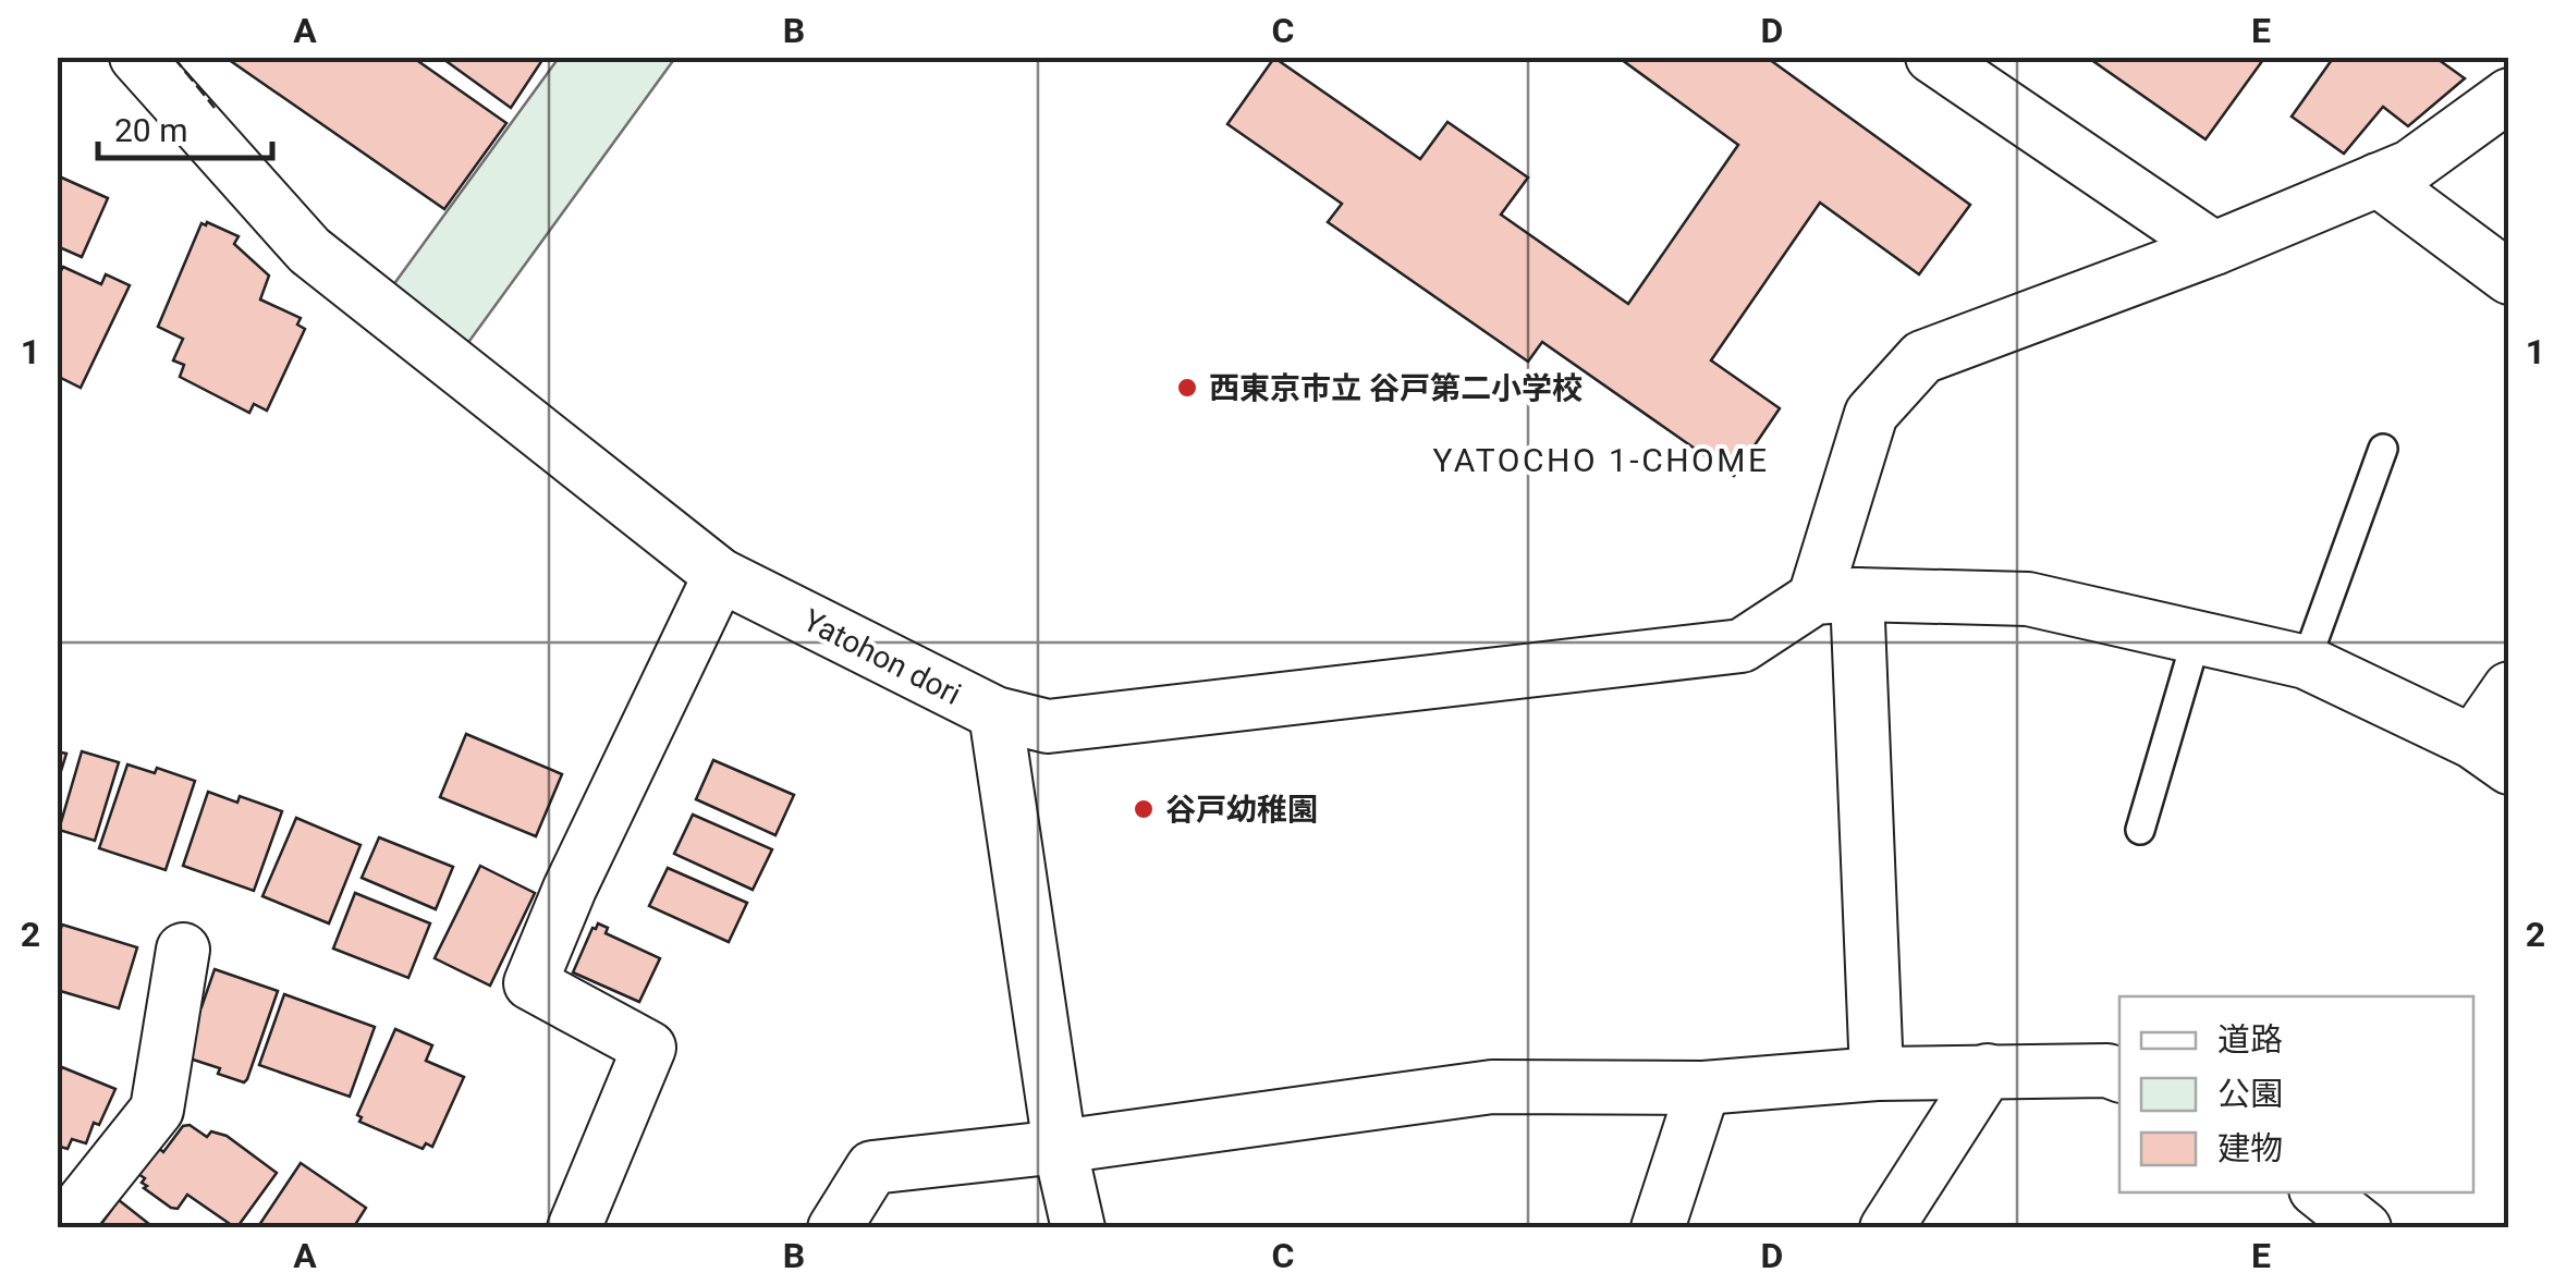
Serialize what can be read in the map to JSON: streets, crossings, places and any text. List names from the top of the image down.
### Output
{
  "streets": {
    "street": ["Yatohon dori"]
  },
  "districts": ["YATOCHO 1-CHOME"],
  "places": ["西東京市立 谷戸第二小学校", "谷戸幼稚園"],
  "legend": ["道路", "公園", "建物"],
  "scale_bar": "20 m",
  "grid": {
    "columns": [
      "A",
      "B",
      "C",
      "D",
      "E"
    ],
    "rows": ["1", "2"]
  }
}
